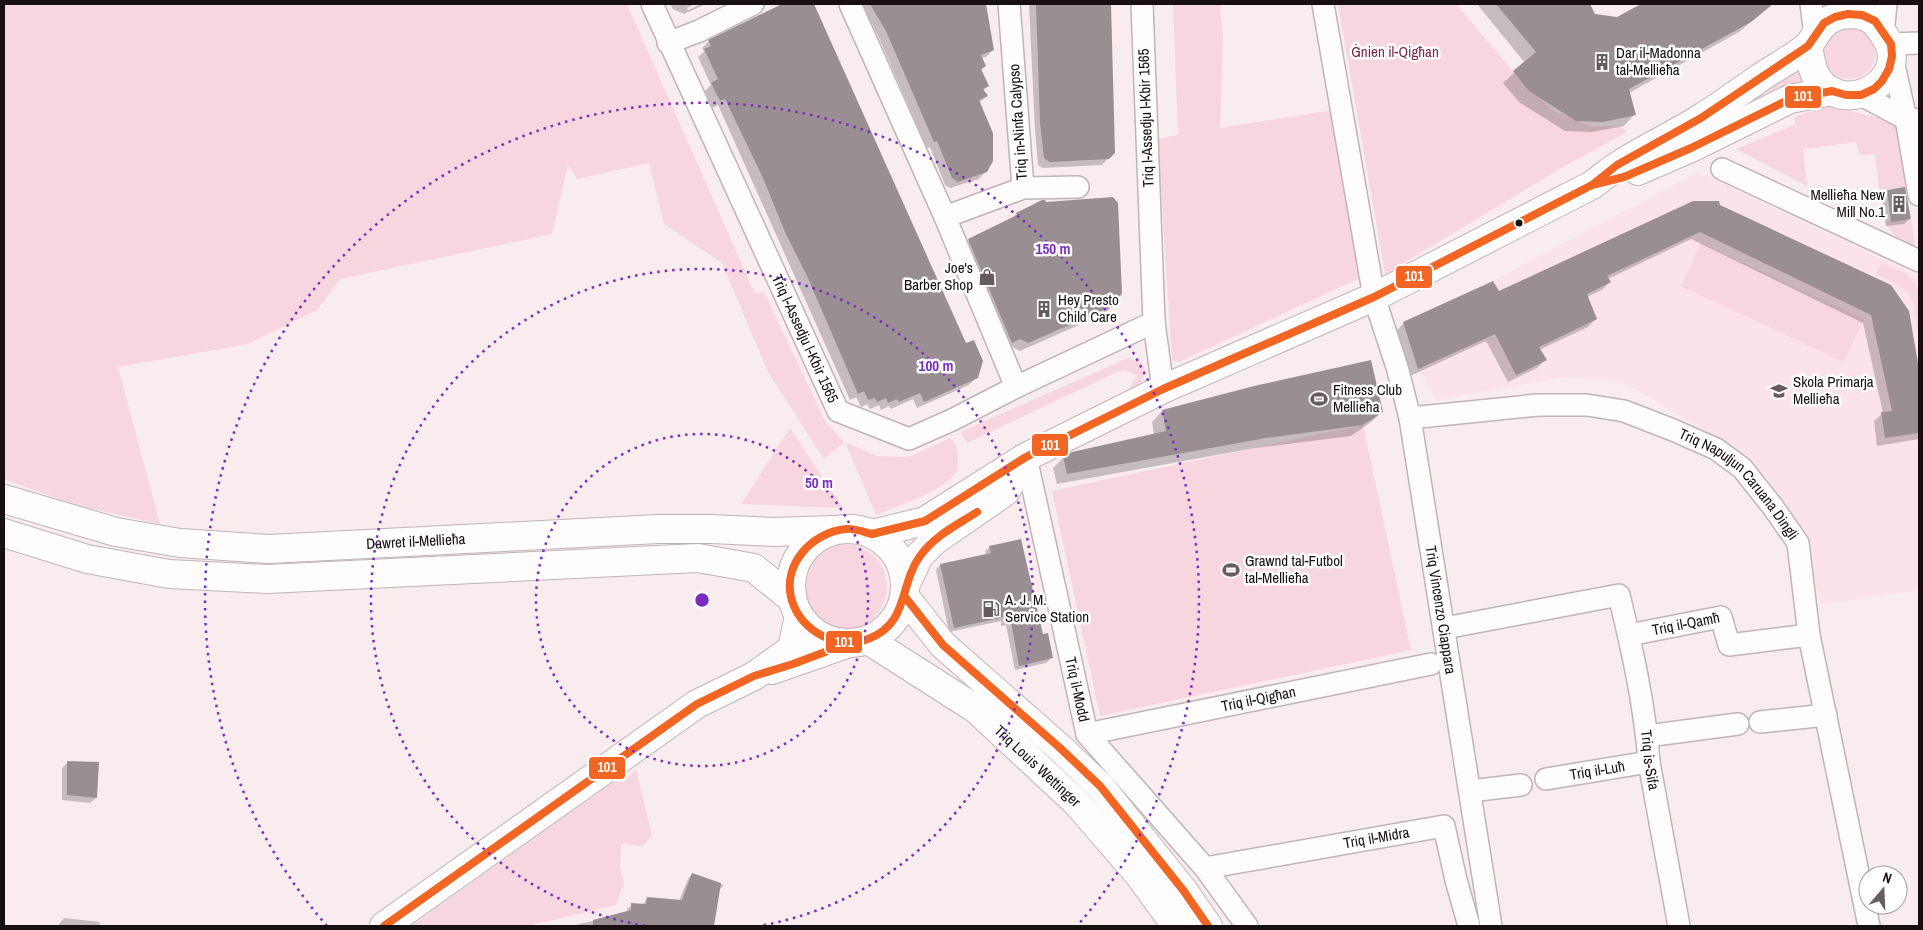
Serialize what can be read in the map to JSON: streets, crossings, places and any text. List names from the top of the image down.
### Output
{
  "streets": {
    "main road": ["Dawret il-Mellieħa", "Triq Louis Wettinger"],
    "street": [
      "Triq l-Assedju l-Kbir 1565",
      "Triq in-Ninfa Calypso",
      "Triq Napuljun Caruana Dingli",
      "Triq Vincenzo Ciappara",
      "Triq il-Qamħ",
      "Triq il-Modd",
      "Triq il-Qigħan",
      "Triq is-Sifa",
      "Triq il-Luħ",
      "Triq il-Midra"
    ]
  },
  "crossings": [
    ["Triq Napuljun Caruana Dingli", "Triq Vincenzo Ciappara"],
    ["Triq Napuljun Caruana Dingli", "Triq il-Qamħ"],
    ["Dawret il-Mellieħa", "Triq Louis Wettinger"],
    ["Triq Vincenzo Ciappara", "Triq is-Sifa"],
    ["Triq il-Qamħ", "Triq is-Sifa"],
    ["Triq il-Modd", "Triq il-Qigħan"],
    ["Triq il-Modd", "Triq il-Midra"],
    ["Triq is-Sifa", "Triq il-Luħ"]
  ],
  "parks": ["Ġnien il-Qigħan"],
  "places": {
    "building": ["Dar il-Madonna tal-Mellieħa", "Mellieħa New Mill No.1", "Hey Presto Child Care"],
    "shop": ["Joe's Barber Shop"],
    "school or university": ["Skola Primarja Mellieħa"],
    "sports": ["Fitness Club Mellieħa", "Grawnd tal-Futbol tal-Mellieħa"],
    "fuel station": ["A. J. M. Service Station"]
  },
  "lines": ["transit line 101"],
  "north": "top",
  "rings": ["150 m", "100 m", "50 m"]
}
